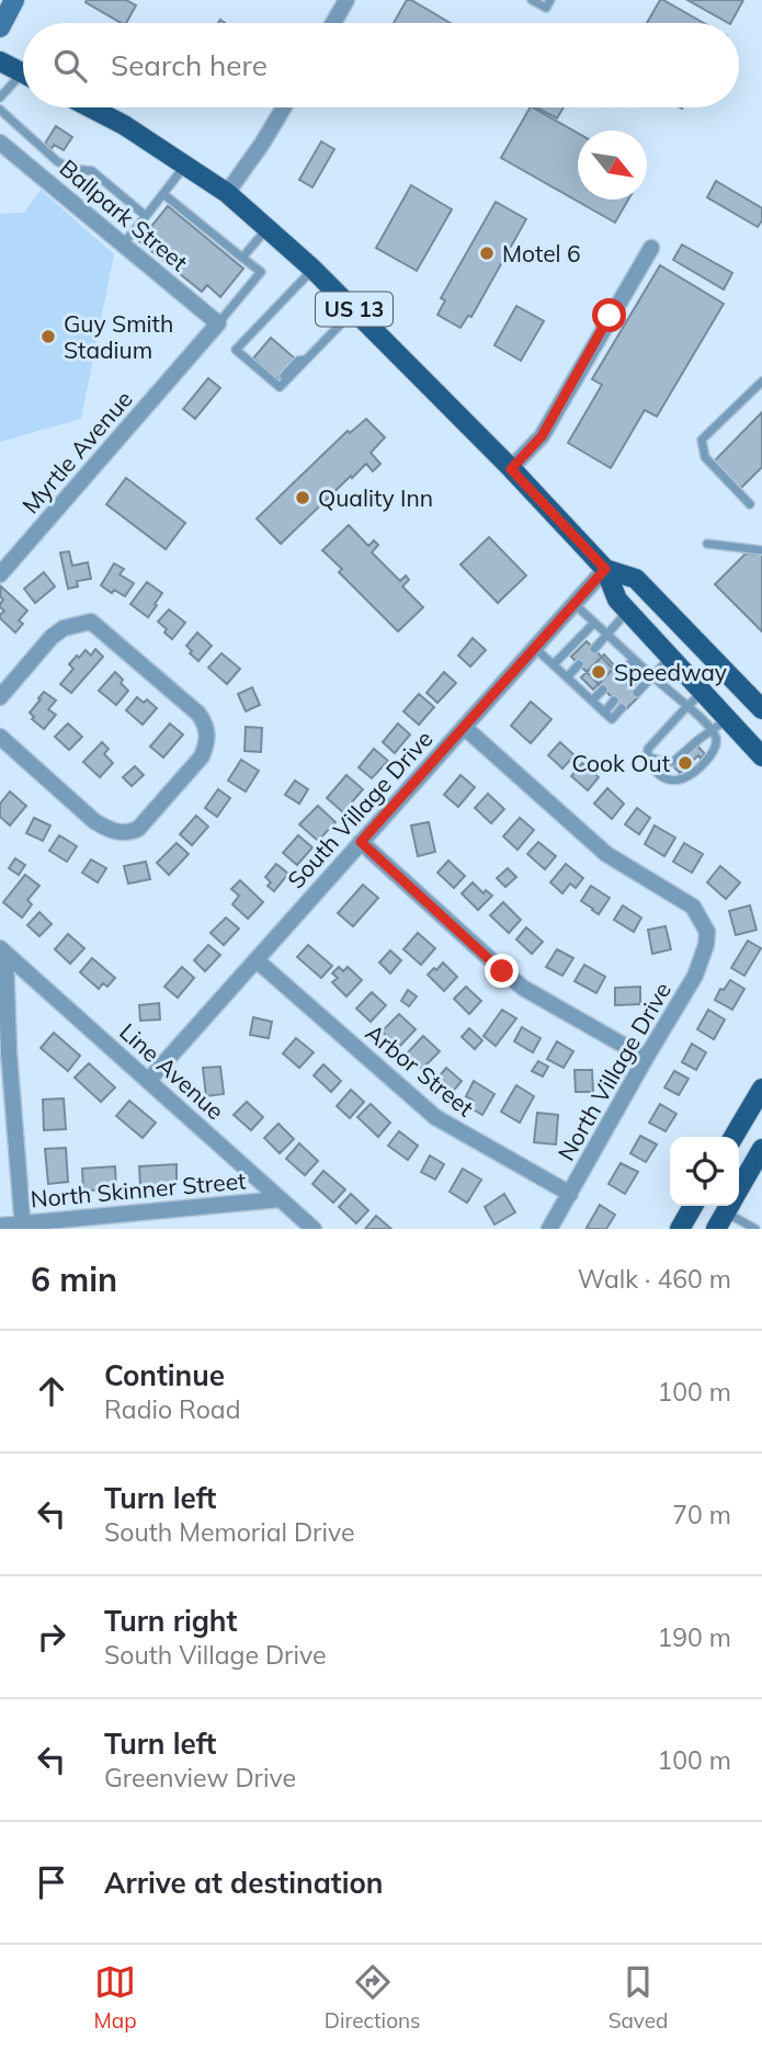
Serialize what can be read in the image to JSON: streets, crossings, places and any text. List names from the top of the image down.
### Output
{
  "streets": {
    "main road": ["US 13"],
    "street": [
      "Ballpark Street",
      "Myrtle Avenue",
      "South Village Drive",
      "Arbor Street",
      "Line Avenue",
      "North Village Drive",
      "North Skinner Street"
    ]
  },
  "crossings": [
    ["Ballpark Street", "Myrtle Avenue"],
    ["US 13", "South Village Drive"],
    ["South Village Drive", "Arbor Street"],
    ["South Village Drive", "Line Avenue"],
    ["South Village Drive", "North Village Drive"],
    ["Arbor Street", "North Village Drive"],
    ["Line Avenue", "North Skinner Street"]
  ],
  "places": [
    "Motel 6",
    "Guy Smith Stadium",
    "Quality Inn",
    "Speedway",
    "Cook Out"
  ],
  "north": "bottom right",
  "page": {
    "search": "Search here",
    "heading": ["6 min", "Walk · 460 m"],
    "list": [
      ["Continue", "Radio Road", "100 m"],
      ["Turn left", "South Memorial Drive", "70 m"],
      ["Turn right", "South Village Drive", "190 m"],
      ["Turn left", "Greenview Drive", "100 m"],
      "Arrive at destination"
    ],
    "nav": ["Map", "Directions", "Saved"]
  }
}
